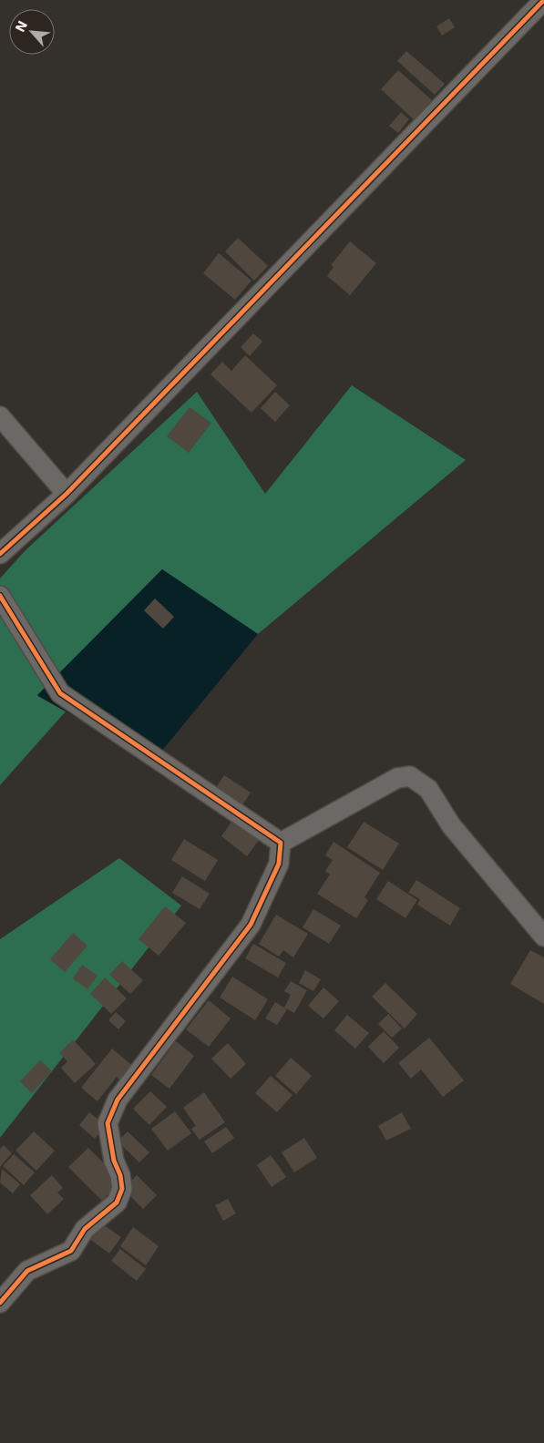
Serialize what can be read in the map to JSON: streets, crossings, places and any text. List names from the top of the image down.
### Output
{
  "north": "top left"
}
